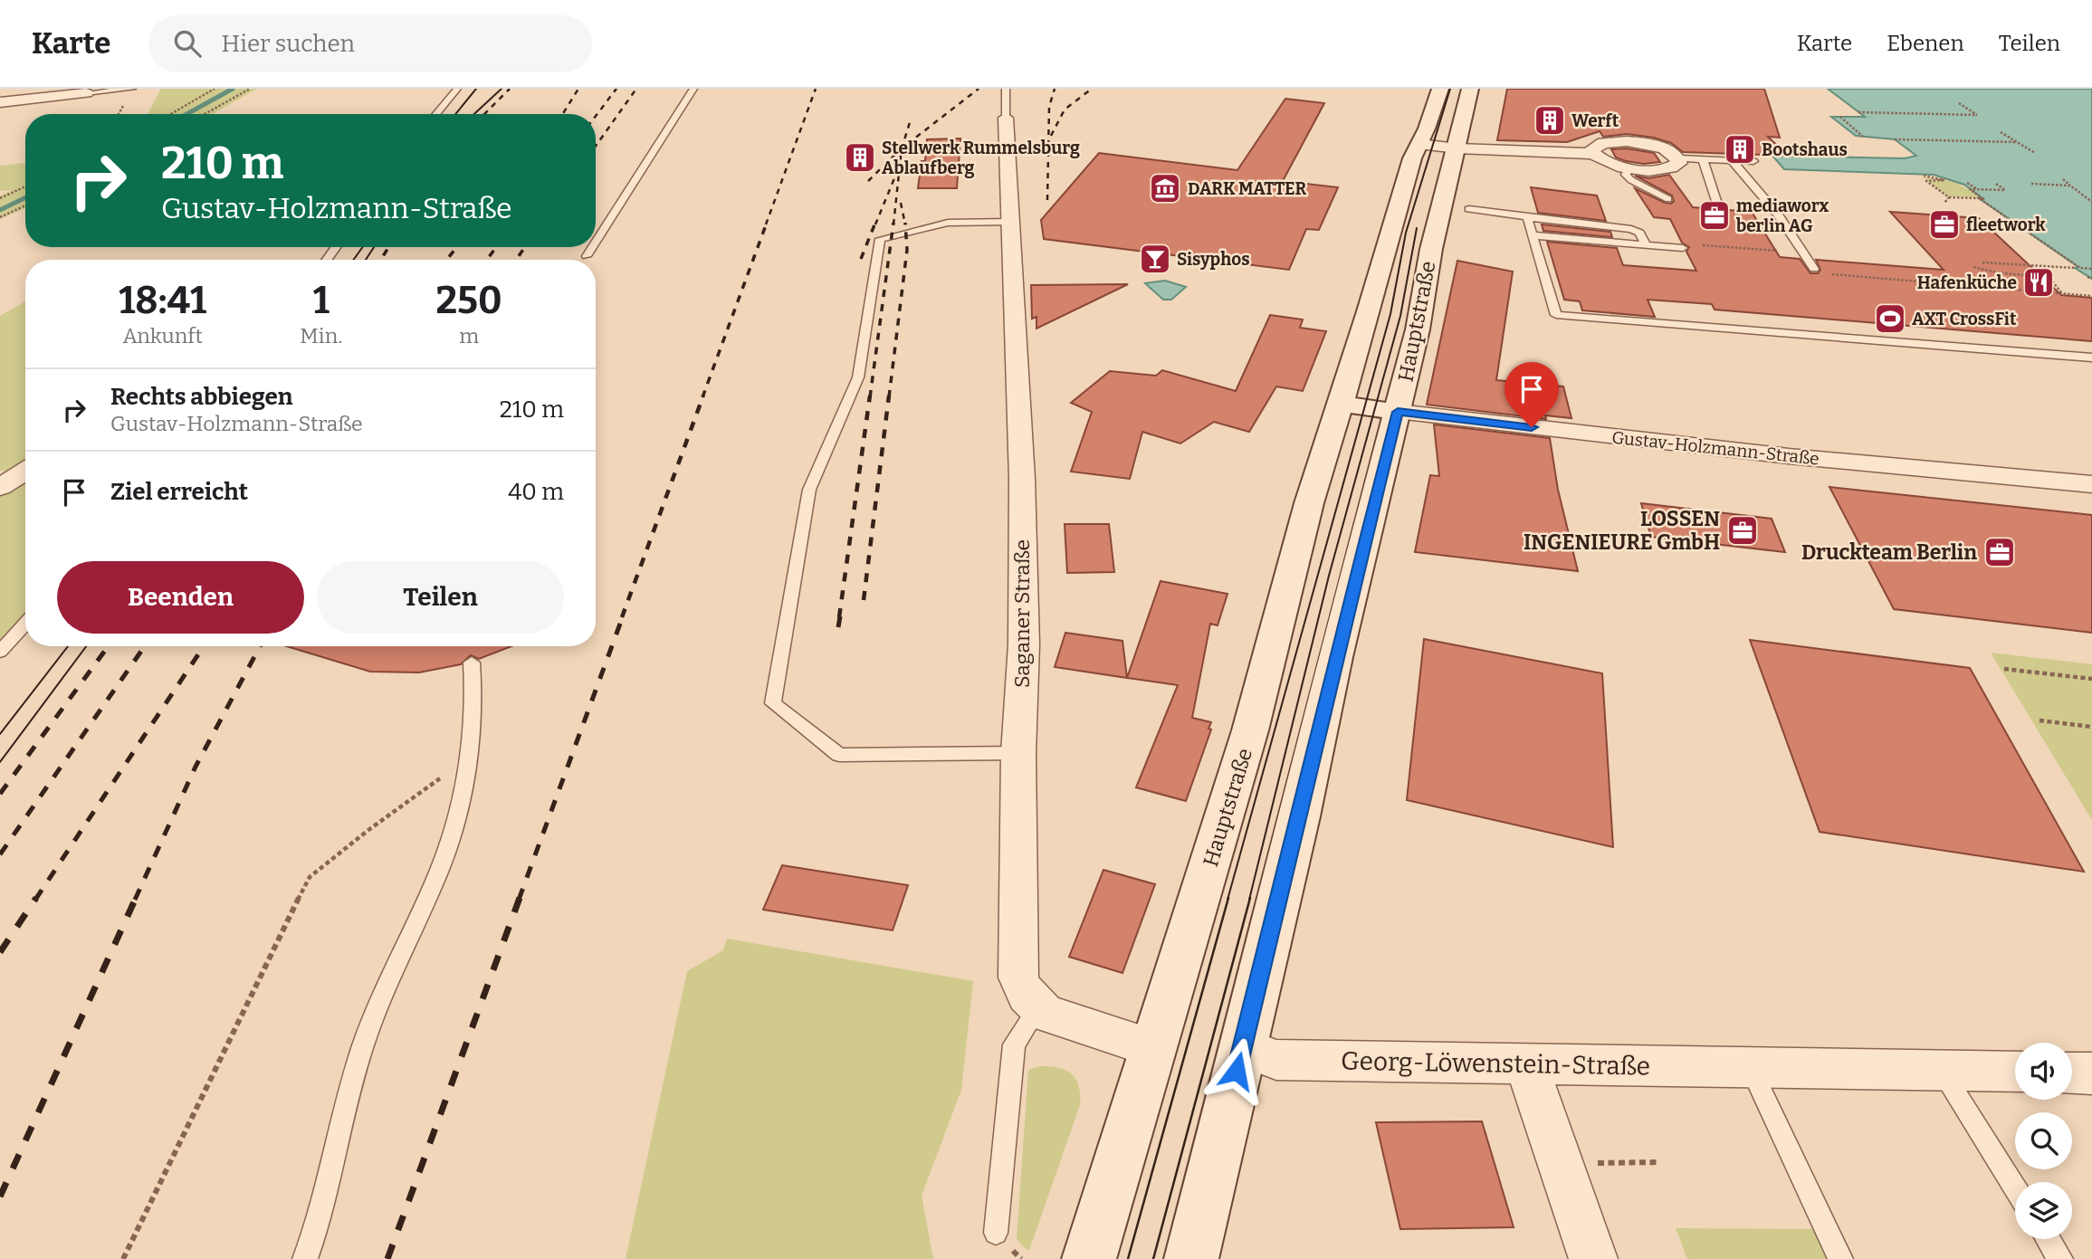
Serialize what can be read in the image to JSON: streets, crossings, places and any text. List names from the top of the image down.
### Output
{
  "streets": {
    "main road": ["Hauptstraße", "Gustav-Holzmann-Straße"],
    "street": ["Saganer Straße", "Georg-Löwenstein-Straße"]
  },
  "crossings": [
    ["Hauptstraße", "Gustav-Holzmann-Straße"],
    ["Hauptstraße", "Georg-Löwenstein-Straße"]
  ],
  "places": {
    "building": ["Werft", "Bootshaus", "Stellwerk Rummelsburg Ablaufberg"],
    "museum": ["DARK MATTER"],
    "office": [
      "mediaworx berlin AG",
      "fleetwork",
      "LOSSEN INGENIEURE GmbH",
      "Druckteam Berlin"
    ],
    "bar": ["Sisyphos"],
    "restaurant": ["Hafenküche"],
    "sports": ["AXT CrossFit"]
  },
  "page": {
    "header": "Karte",
    "search": "Hier suchen",
    "nav": ["Karte", "Ebenen", "Teilen"],
    "turn": ["210 m", "Gustav-Holzmann-Straße"],
    "eta": [
      "18:41",
      "Ankunft",
      "1",
      "Min.",
      "250",
      "m"
    ],
    "list": [
      {
        "name": "Rechts abbiegen",
        "note": "Gustav-Holzmann-Straße",
        "value": "210 m"
      },
      {
        "name": "Ziel erreicht",
        "value": "40 m"
      }
    ],
    "buttons": ["Beenden", "Teilen"]
  }
}
